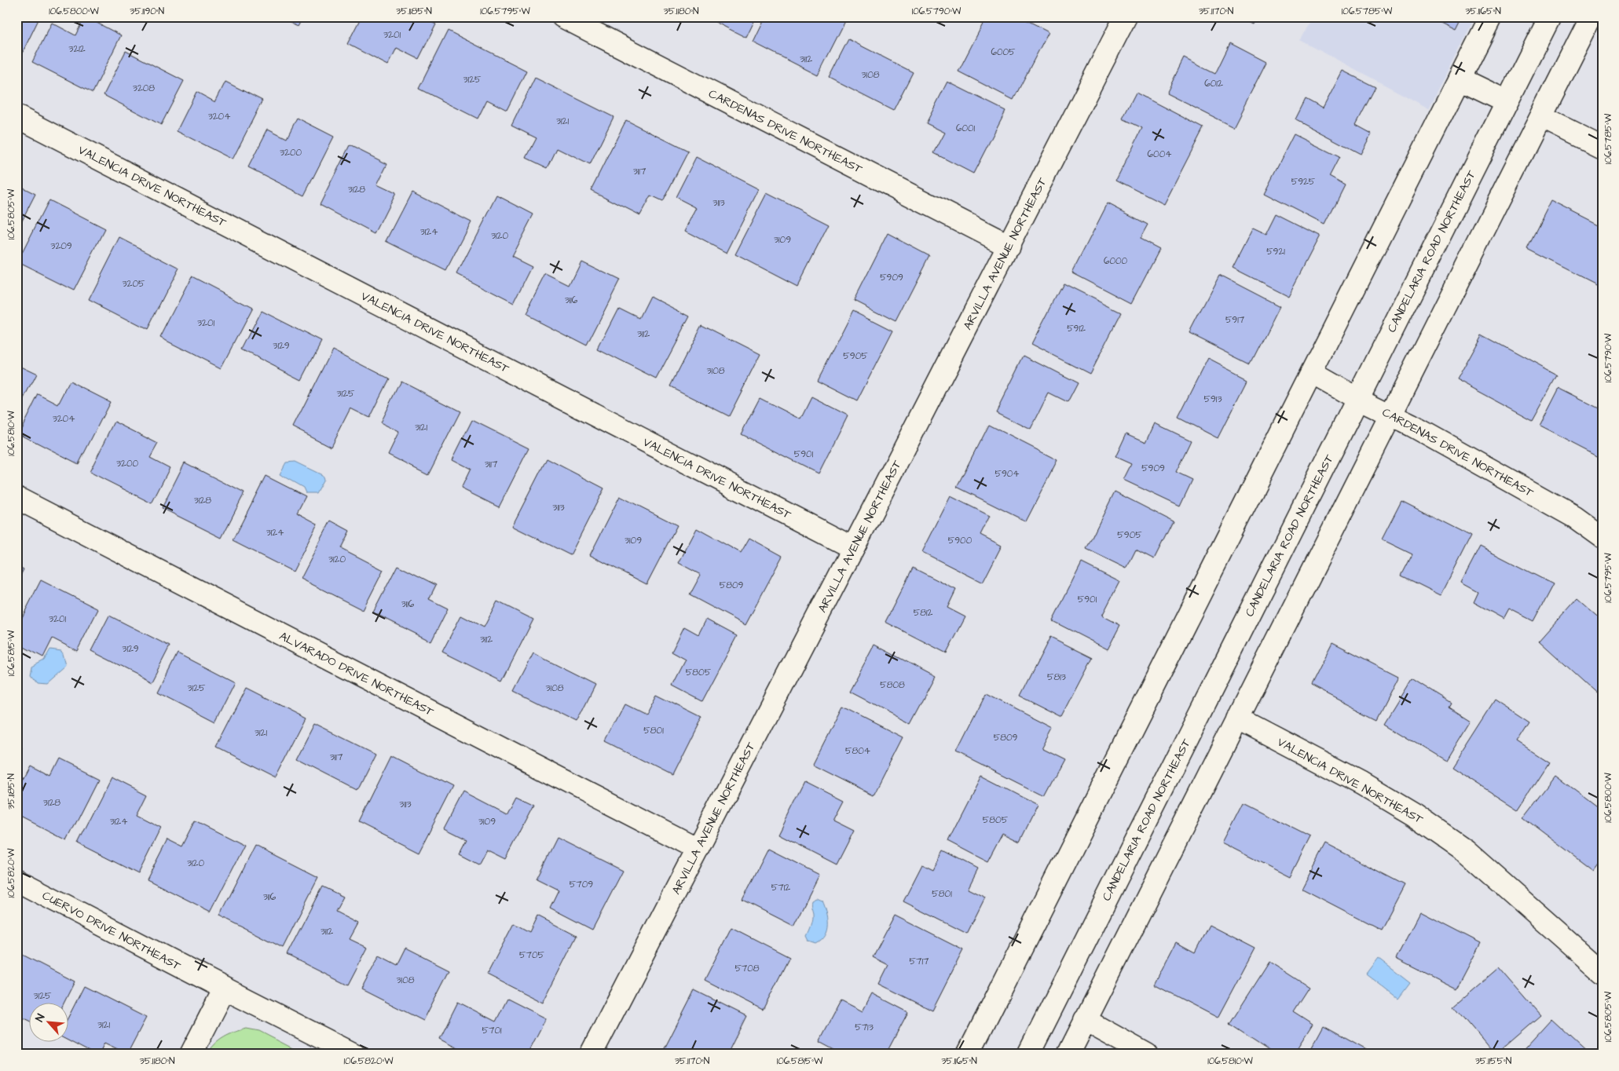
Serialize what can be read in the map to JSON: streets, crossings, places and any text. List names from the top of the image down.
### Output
{
  "streets": {
    "street": [
      "CARDENAS DRIVE NORTHEAST",
      "VALENCIA DRIVE NORTHEAST",
      "CANDELARIA ROAD NORTHEAST",
      "ARVILLA AVENUE NORTHEAST",
      "ALVARADO DRIVE NORTHEAST",
      "CUERVO DRIVE NORTHEAST"
    ]
  },
  "crossings": [
    ["CARDENAS DRIVE NORTHEAST", "CANDELARIA ROAD NORTHEAST"],
    ["CARDENAS DRIVE NORTHEAST", "ARVILLA AVENUE NORTHEAST"],
    ["VALENCIA DRIVE NORTHEAST", "ARVILLA AVENUE NORTHEAST"],
    ["ARVILLA AVENUE NORTHEAST", "ALVARADO DRIVE NORTHEAST"]
  ],
  "house_numbers": [
    "3201",
    "3212",
    "6005",
    "3112",
    "3108",
    "3125",
    "6012",
    "3208",
    "3204",
    "3121",
    "6001",
    "3200",
    "6004",
    "3117",
    "5925",
    "3128",
    "3113",
    "3124",
    "3120",
    "3109",
    "3209",
    "5921",
    "6000",
    "5909",
    "3205",
    "3116",
    "5917",
    "3201",
    "5912",
    "3112",
    "3129",
    "5905",
    "3108",
    "3125",
    "5913",
    "3204",
    "3121",
    "5901",
    "3200",
    "3117",
    "5909",
    "5904",
    "3128",
    "3113",
    "3124",
    "5905",
    "3109",
    "5900",
    "3120",
    "5809",
    "5901",
    "3116",
    "5812",
    "3201",
    "3112",
    "3129",
    "5805",
    "5813",
    "5808",
    "3125",
    "3108",
    "5801",
    "3121",
    "5809",
    "5804",
    "3117",
    "3128",
    "3113",
    "5805",
    "3124",
    "3109",
    "3120",
    "5709",
    "5712",
    "5801",
    "3116",
    "3112",
    "5705",
    "5717",
    "5708",
    "3108",
    "3125",
    "3121",
    "5713",
    "5701"
  ],
  "north": "top left",
  "coordinates": [
    "106.5800°W",
    "35.1190°N",
    "35.1185°N",
    "106.5795°W",
    "35.1180°N",
    "106.5790°W",
    "35.1170°N",
    "106.5785°W",
    "35.1165°N",
    "106.5805°W",
    "106.5810°W",
    "106.5815°W",
    "106.5820°W",
    "35.1155°N"
  ]
}
